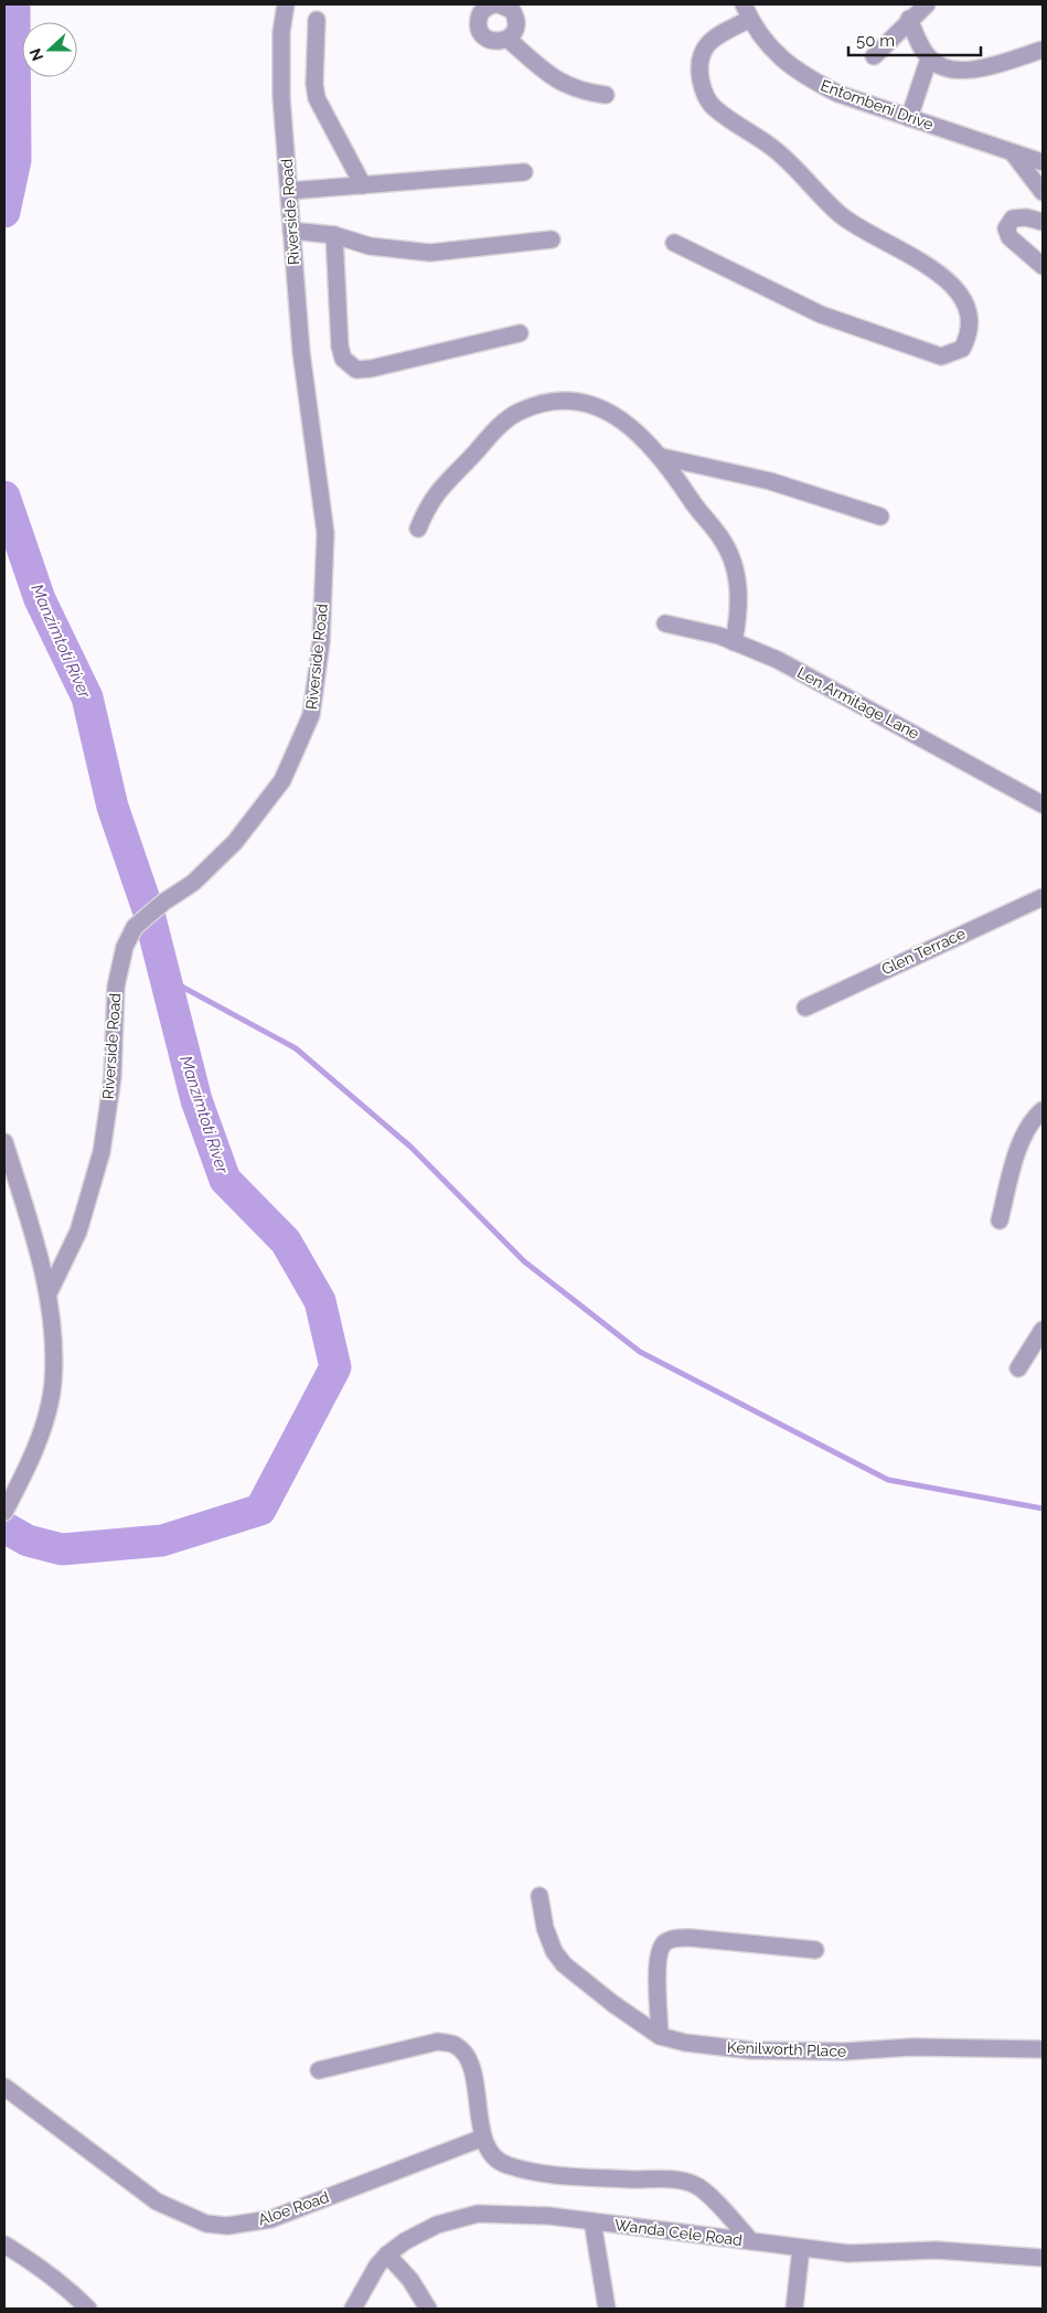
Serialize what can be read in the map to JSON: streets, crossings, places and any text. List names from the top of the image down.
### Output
{
  "streets": {
    "street": [
      "Entombeni Drive",
      "Riverside Road",
      "Len Armitage Lane",
      "Glen Terrace",
      "Kenilworth Place",
      "Aloe Road",
      "Wanda Cele Road"
    ]
  },
  "water": ["Manzimtoti River"],
  "scale_bar": "50 m",
  "north": "left"
}
